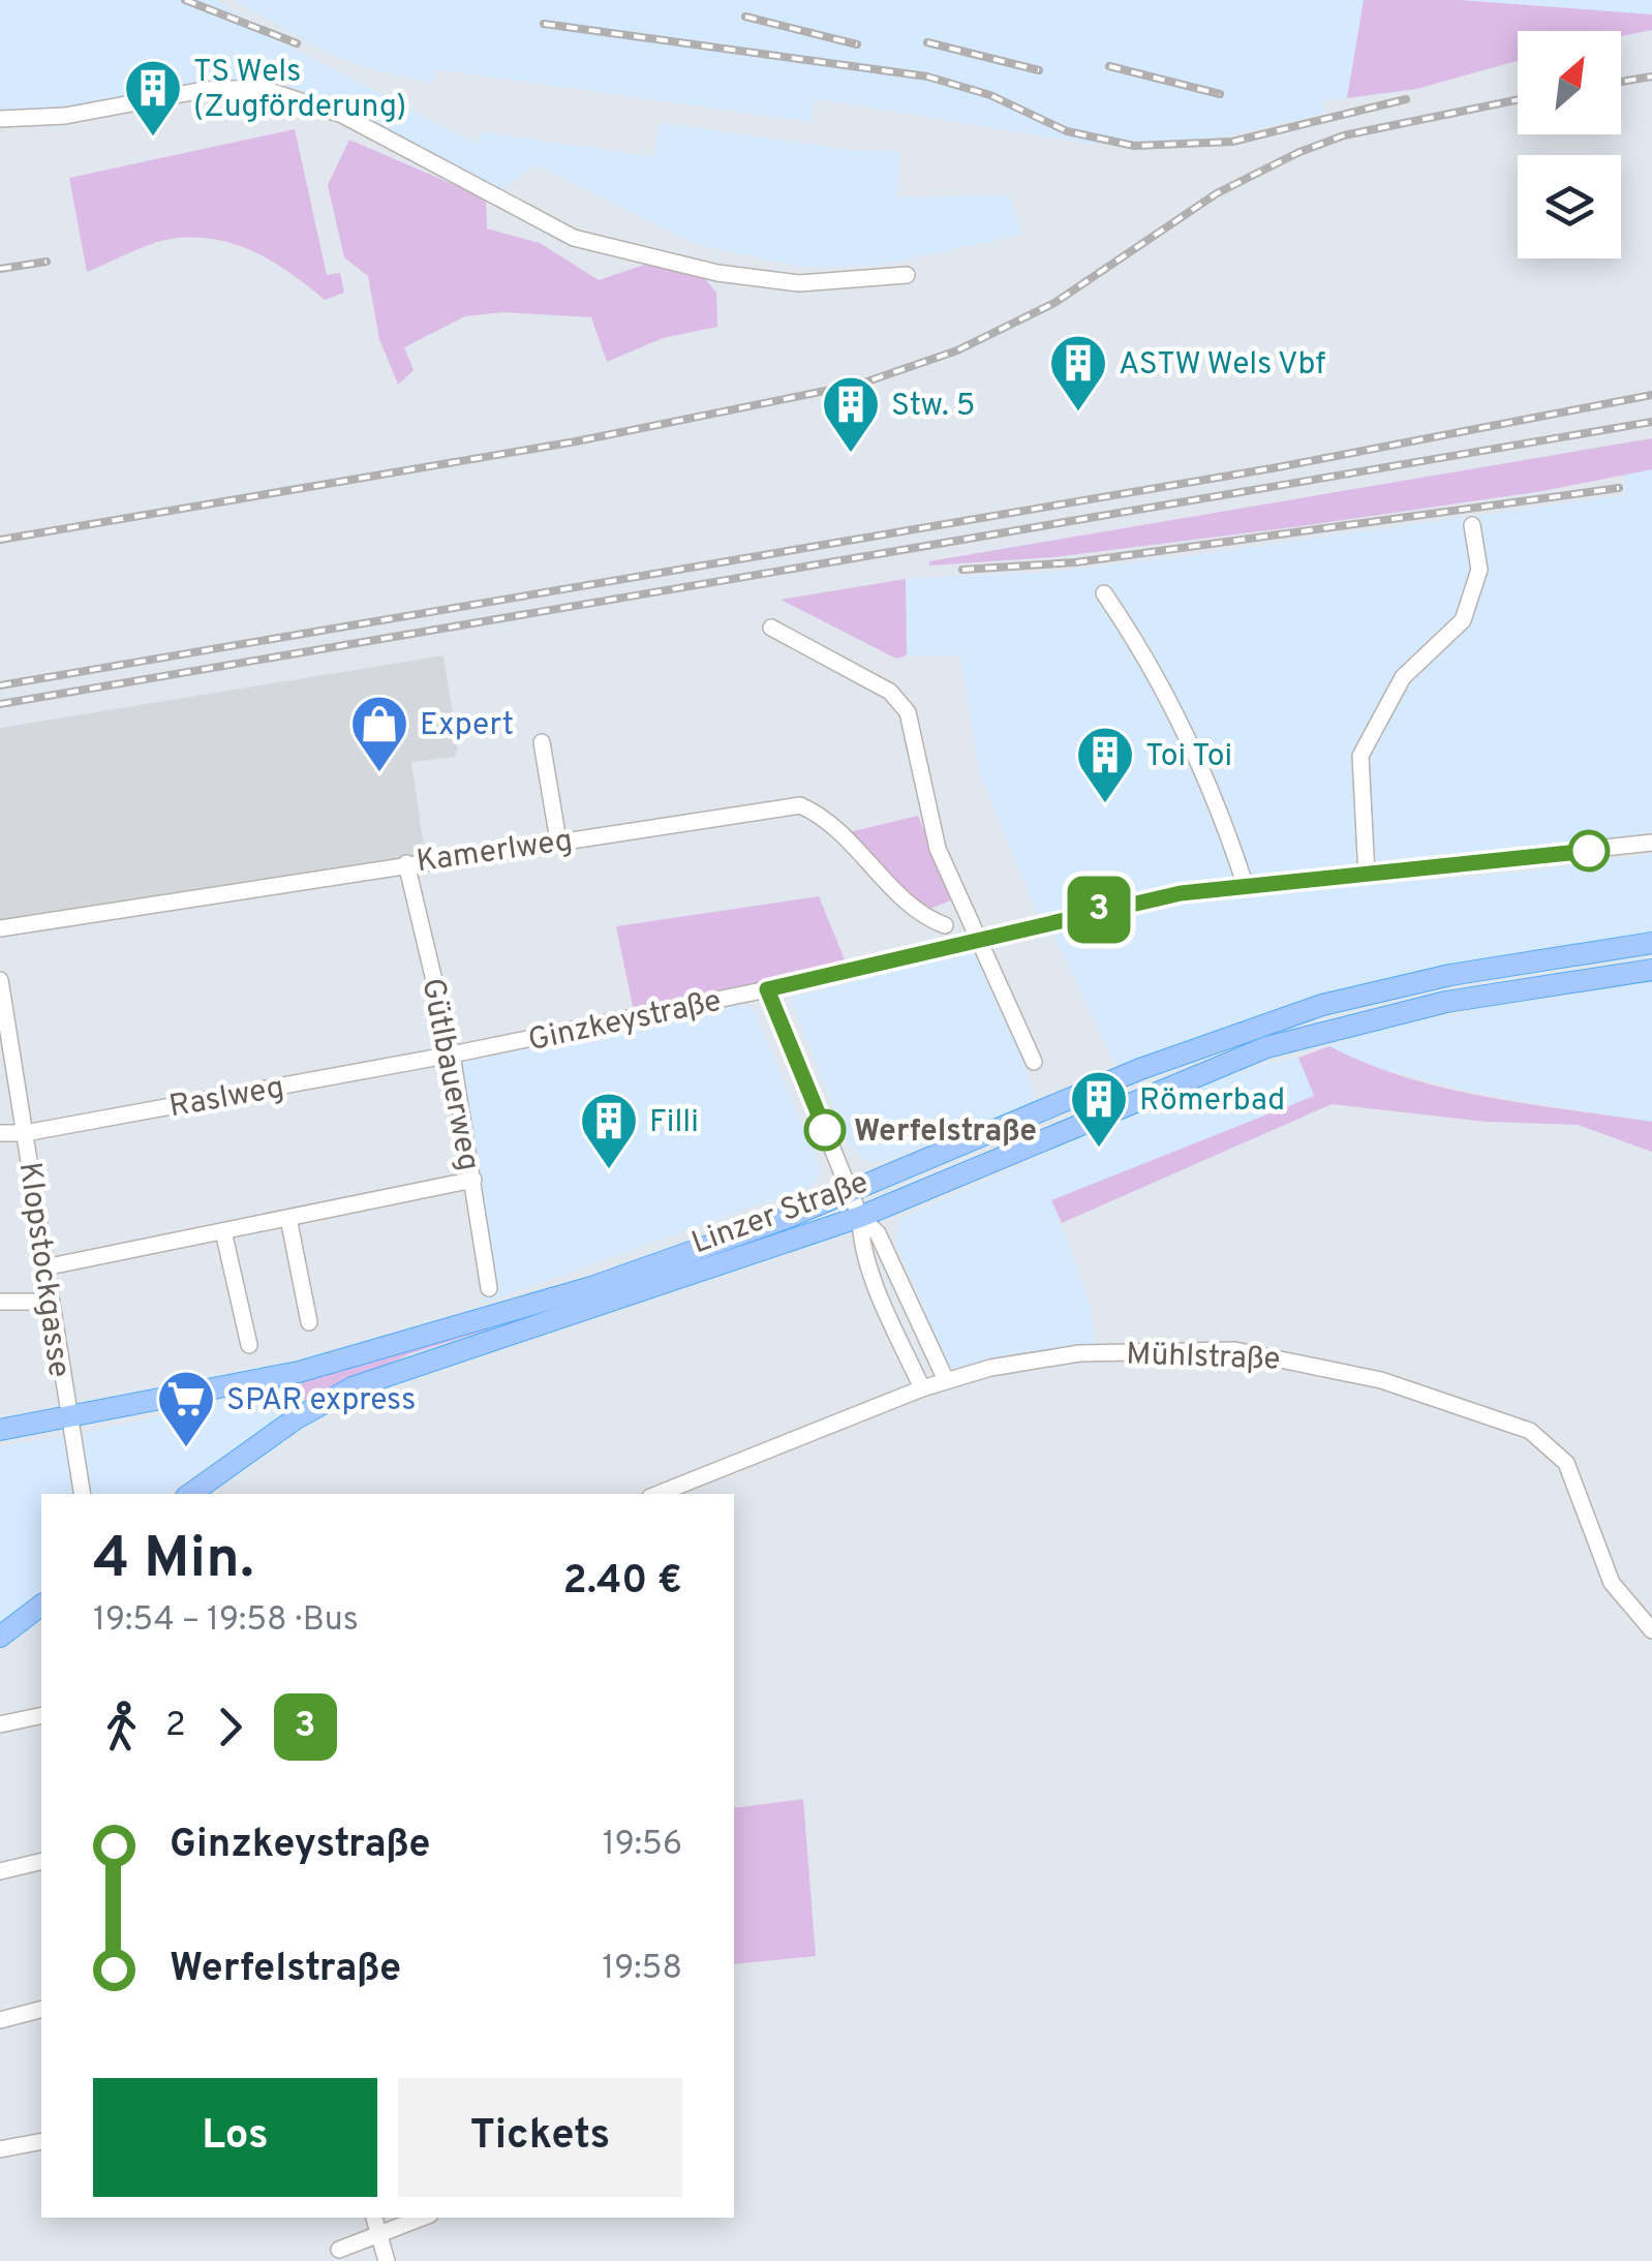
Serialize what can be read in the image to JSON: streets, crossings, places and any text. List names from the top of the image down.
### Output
{
  "streets": {
    "main road": ["Linzer Straße"],
    "street": [
      "Kamerlweg",
      "Ginzkeystraße",
      "Gütlbauerweg",
      "Raslweg",
      "Klopstockgasse",
      "Mühlstraße"
    ]
  },
  "crossings": [
    ["Kamerlweg", "Gütlbauerweg"],
    ["Ginzkeystraße", "Gütlbauerweg"],
    ["Ginzkeystraße", "Raslweg"],
    ["Gütlbauerweg", "Raslweg"],
    ["Raslweg", "Klopstockgasse"],
    ["Linzer Straße", "Klopstockgasse"]
  ],
  "places": {
    "building": [
      "TS Wels (Zugförderung)",
      "ASTW Wels Vbf",
      "Stw. 5",
      "Toi Toi",
      "Römerbad",
      "Filli"
    ],
    "shop": ["Expert"],
    "other": ["Werfelstraße"],
    "supermarket": ["SPAR express"]
  },
  "lines": ["bus line 3"],
  "north": "top right",
  "page": {
    "on_map": "3",
    "heading": ["4 Min.", "19:54 – 19:58 · Bus", "2.40 €"],
    "legs": ["2", "3"],
    "list": [
      {
        "name": "Ginzkeystraße",
        "value": "19:56"
      },
      {
        "name": "Werfelstraße",
        "value": "19:58"
      }
    ],
    "buttons": ["Los", "Tickets"]
  }
}
